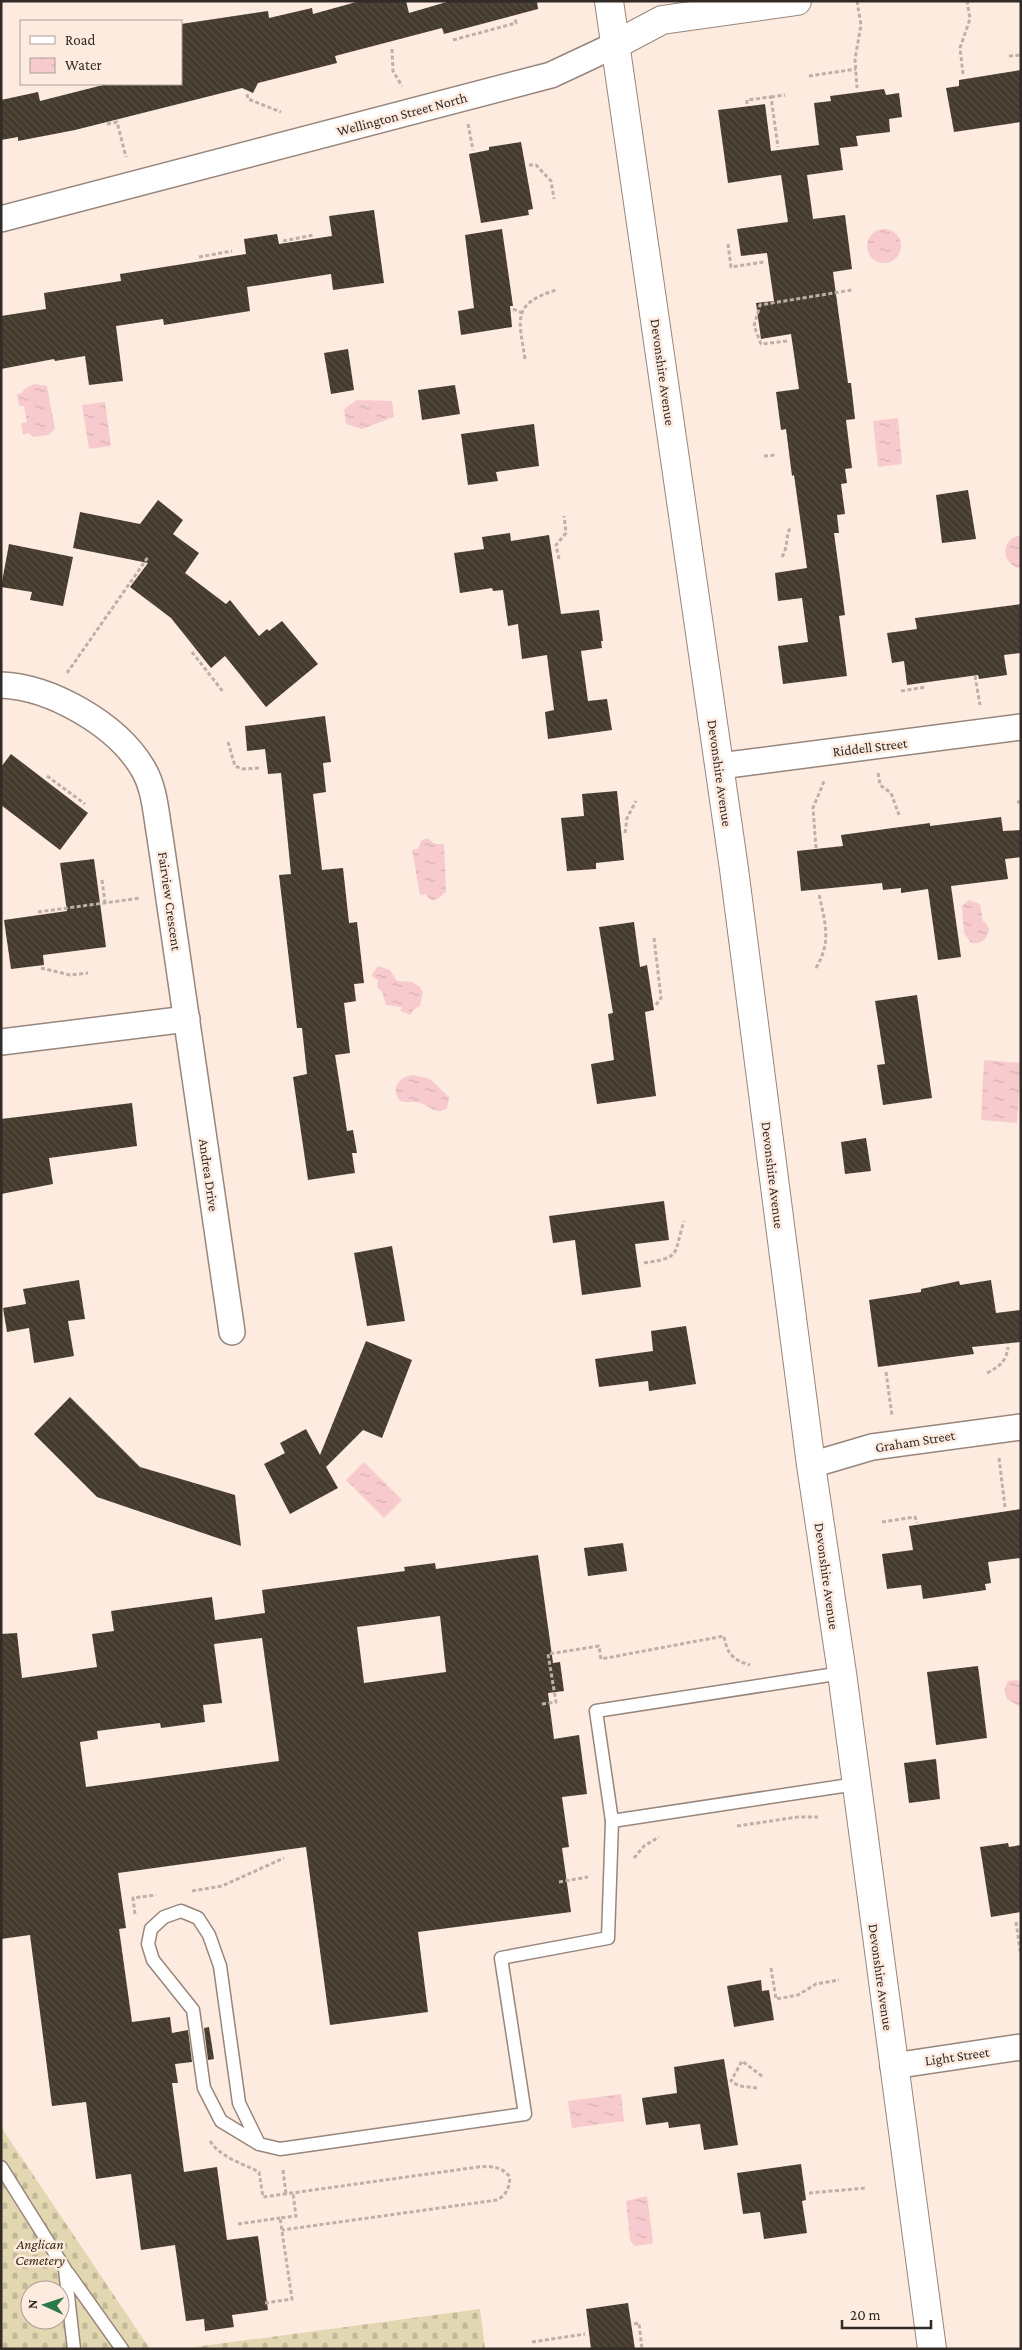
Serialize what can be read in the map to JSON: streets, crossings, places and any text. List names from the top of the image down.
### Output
{
  "streets": {
    "main road": ["Wellington Street North", "Devonshire Avenue"],
    "street": [
      "Riddell Street",
      "Fairview Crescent",
      "Andrea Drive",
      "Graham Street",
      "Light Street"
    ]
  },
  "crossings": [
    ["Wellington Street North", "Devonshire Avenue"],
    ["Devonshire Avenue", "Riddell Street"],
    ["Devonshire Avenue", "Graham Street"],
    ["Devonshire Avenue", "Light Street"],
    ["Fairview Crescent", "Andrea Drive"]
  ],
  "parks": ["Anglican Cemetery"],
  "legend": ["Road", "Water"],
  "scale_bar": "20 m",
  "north": "left"
}
